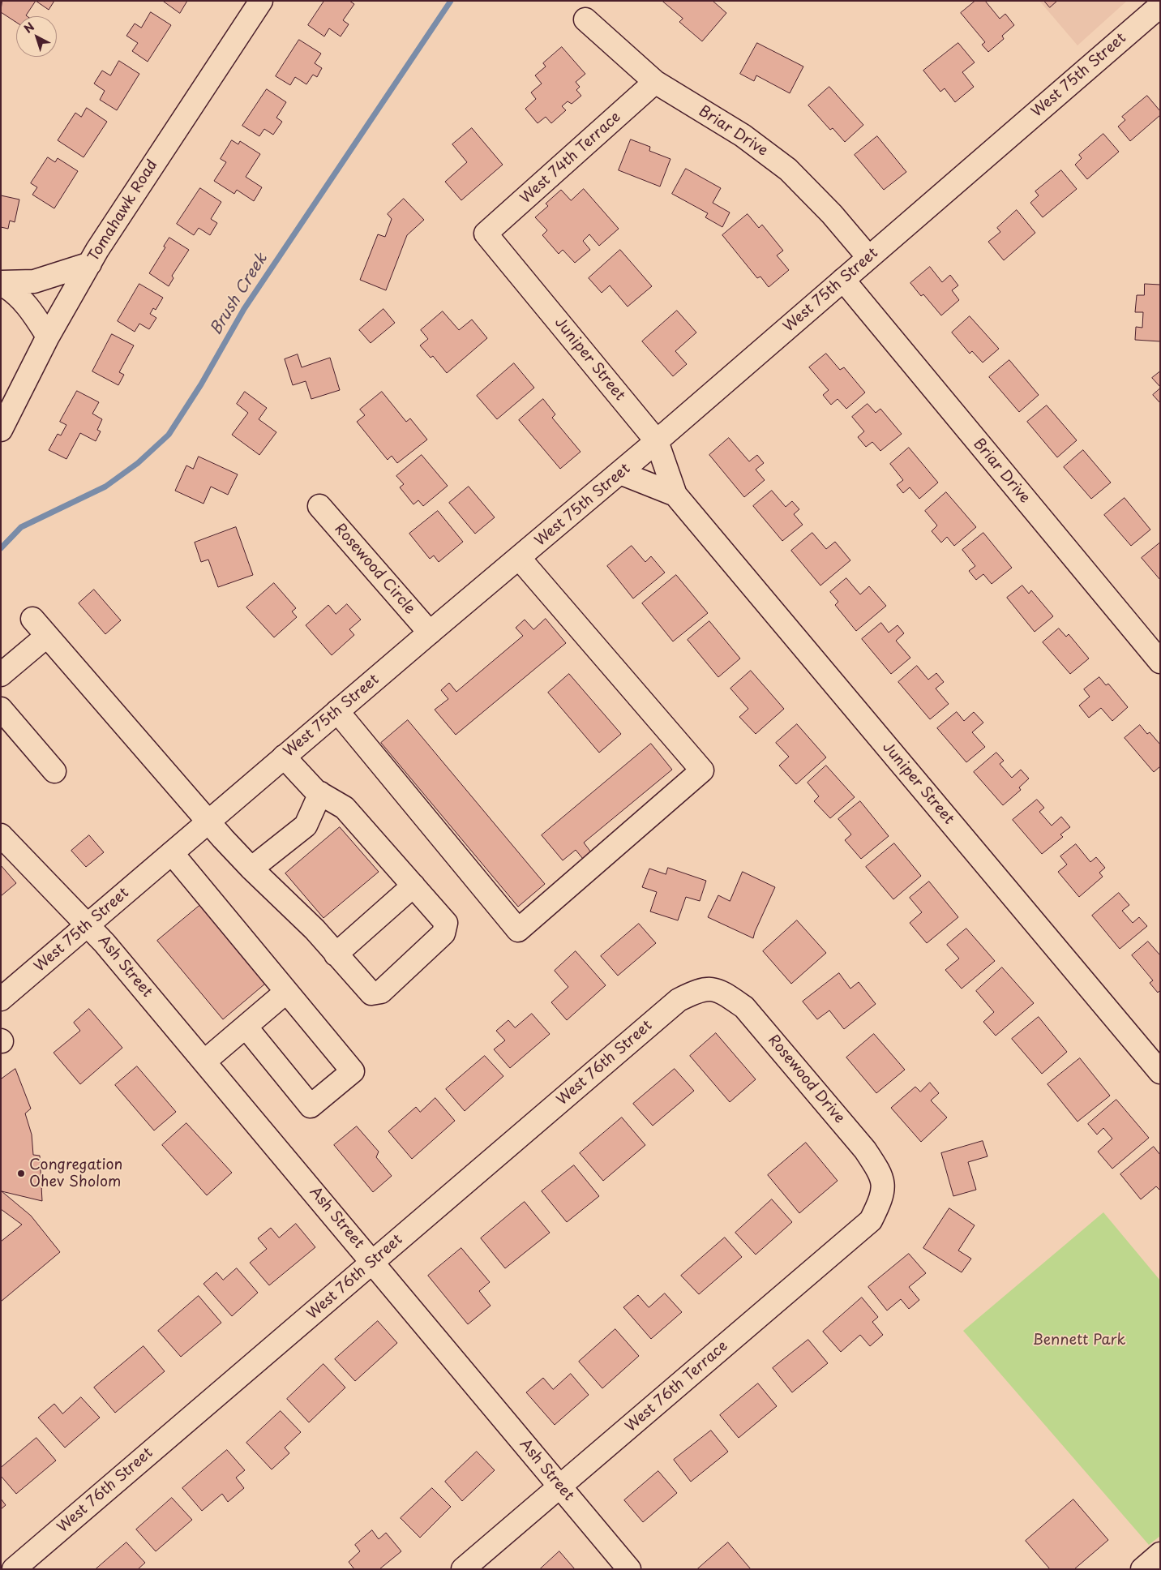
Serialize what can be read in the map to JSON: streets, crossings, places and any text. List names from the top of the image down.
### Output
{
  "streets": {
    "street": [
      "West 75th Street",
      "Briar Drive",
      "West 74th Terrace",
      "Tomahawk Road",
      "Juniper Street",
      "Rosewood Circle",
      "Ash Street",
      "West 76th Street",
      "Rosewood Drive",
      "West 76th Terrace"
    ]
  },
  "crossings": [
    ["West 75th Street", "Briar Drive"],
    ["West 75th Street", "Juniper Street"],
    ["West 75th Street", "Rosewood Circle"],
    ["West 75th Street", "Ash Street"],
    ["Briar Drive", "West 74th Terrace"],
    ["West 74th Terrace", "Juniper Street"],
    ["Ash Street", "West 76th Street"],
    ["Ash Street", "West 76th Terrace"],
    ["West 76th Street", "Rosewood Drive"],
    ["Rosewood Drive", "West 76th Terrace"]
  ],
  "water": ["Brush Creek"],
  "parks": ["Bennett Park"],
  "places": ["Congregation Ohev Sholom"],
  "north": "top left"
}
